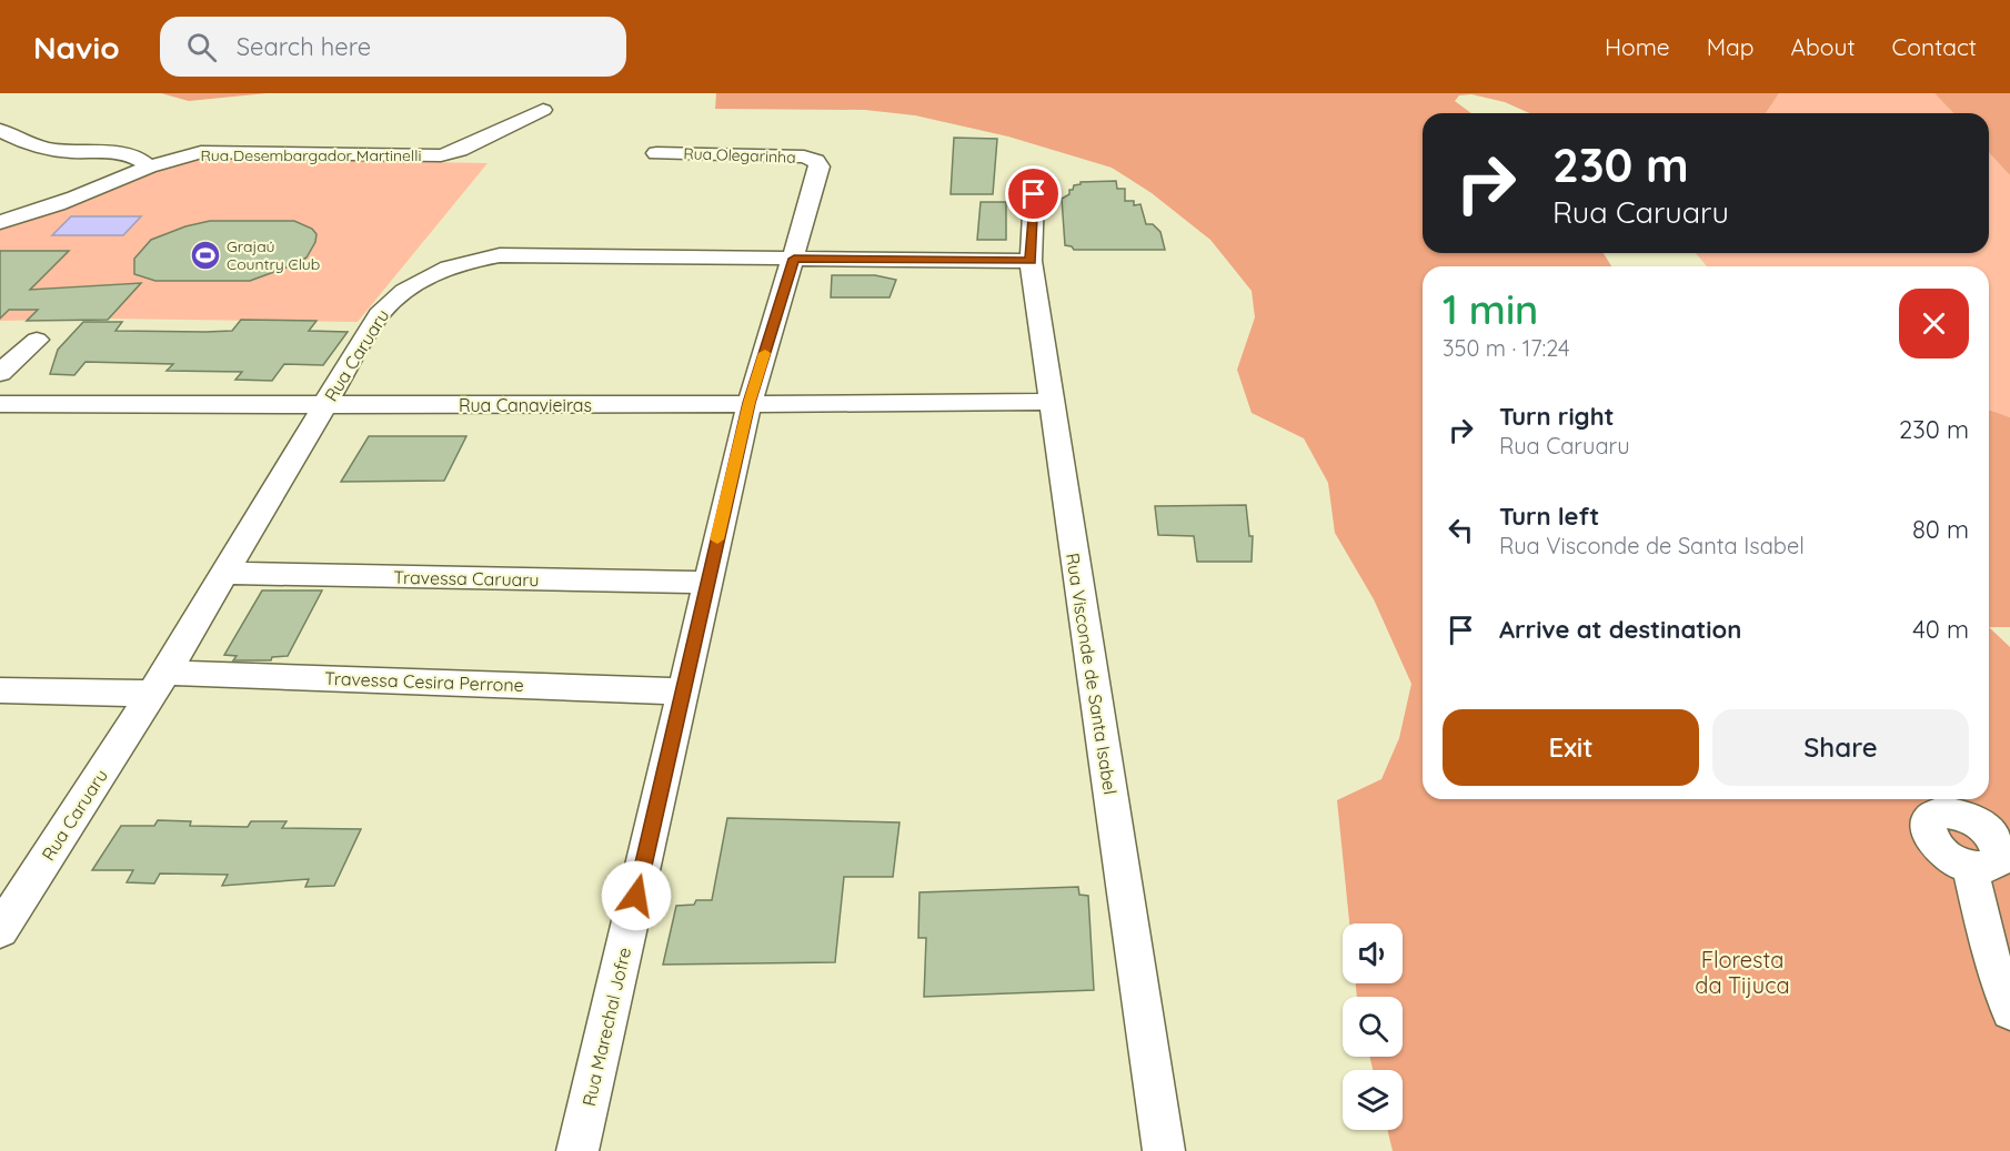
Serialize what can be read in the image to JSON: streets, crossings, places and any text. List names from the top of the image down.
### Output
{
  "streets": {
    "street": [
      "Rua Desembargador Martinelli",
      "Rua Olegarinha",
      "Rua Caruaru",
      "Rua Canavieiras",
      "Travessa Caruaru",
      "Rua Visconde de Santa Isabel",
      "Travessa Cesira Perrone",
      "Rua Marechal Jofre"
    ]
  },
  "crossings": [
    ["Rua Olegarinha", "Rua Marechal Jofre"],
    ["Rua Caruaru", "Rua Canavieiras"],
    ["Rua Caruaru", "Travessa Caruaru"],
    ["Rua Caruaru", "Rua Visconde de Santa Isabel"],
    ["Rua Caruaru", "Travessa Cesira Perrone"],
    ["Rua Caruaru", "Rua Marechal Jofre"],
    ["Rua Canavieiras", "Rua Visconde de Santa Isabel"],
    ["Rua Canavieiras", "Rua Marechal Jofre"],
    ["Travessa Caruaru", "Rua Marechal Jofre"],
    ["Travessa Cesira Perrone", "Rua Marechal Jofre"]
  ],
  "parks": ["Floresta da Tijuca"],
  "places": {
    "sports": ["Grajaú Country Club"]
  },
  "page": {
    "header": "Navio",
    "search": "Search here",
    "nav": [
      "Home",
      "Map",
      "About",
      "Contact"
    ],
    "turn": ["230 m", "Rua Caruaru"],
    "heading": ["1 min", "350 m · 17:24"],
    "list": [
      {
        "name": "Turn right",
        "note": "Rua Caruaru",
        "value": "230 m"
      },
      {
        "name": "Turn left",
        "note": "Rua Visconde de Santa Isabel",
        "value": "80 m"
      },
      {
        "name": "Arrive at destination",
        "value": "40 m"
      }
    ],
    "buttons": ["Exit", "Share"]
  }
}
